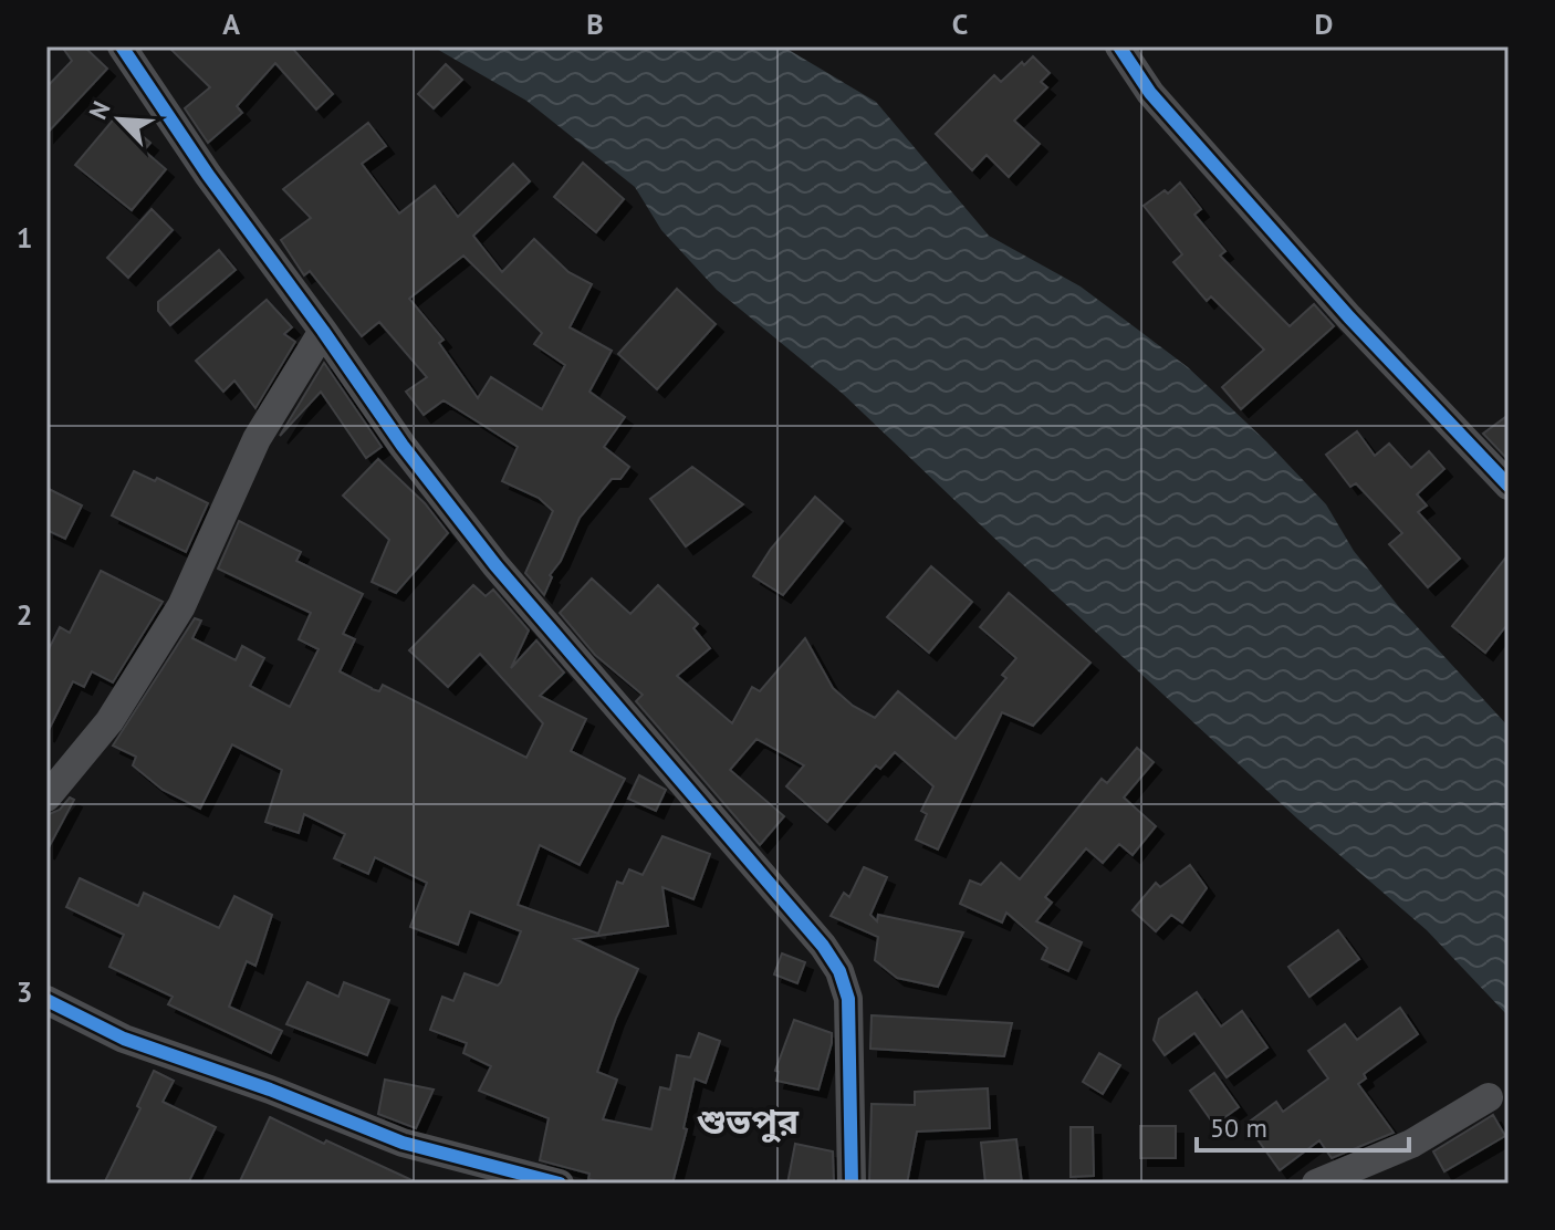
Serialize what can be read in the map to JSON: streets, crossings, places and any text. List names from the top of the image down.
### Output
{
  "districts": ["শুভপুর"],
  "scale_bar": "50 m",
  "north": "top left",
  "grid": {
    "columns": [
      "A",
      "B",
      "C",
      "D"
    ],
    "rows": ["1", "2", "3"]
  }
}
